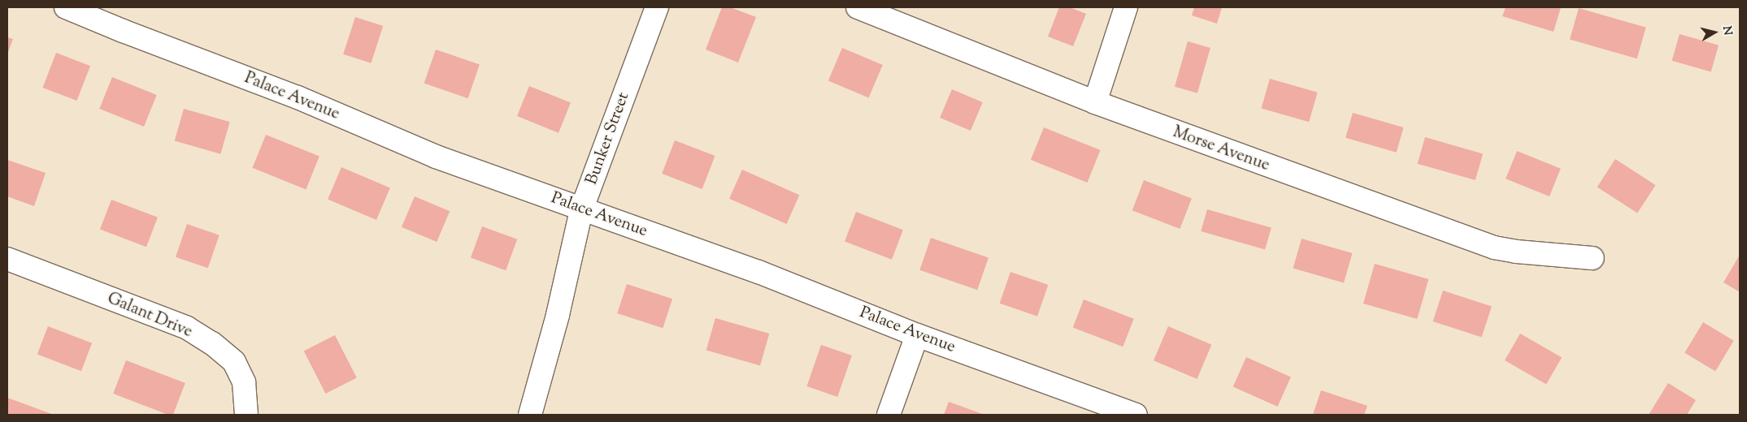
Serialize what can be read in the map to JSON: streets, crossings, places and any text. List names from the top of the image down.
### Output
{
  "streets": {
    "street": [
      "Palace Avenue",
      "Bunker Street",
      "Morse Avenue",
      "Galant Drive"
    ]
  },
  "crossings": [
    ["Palace Avenue", "Bunker Street"]
  ],
  "north": "right"
}
